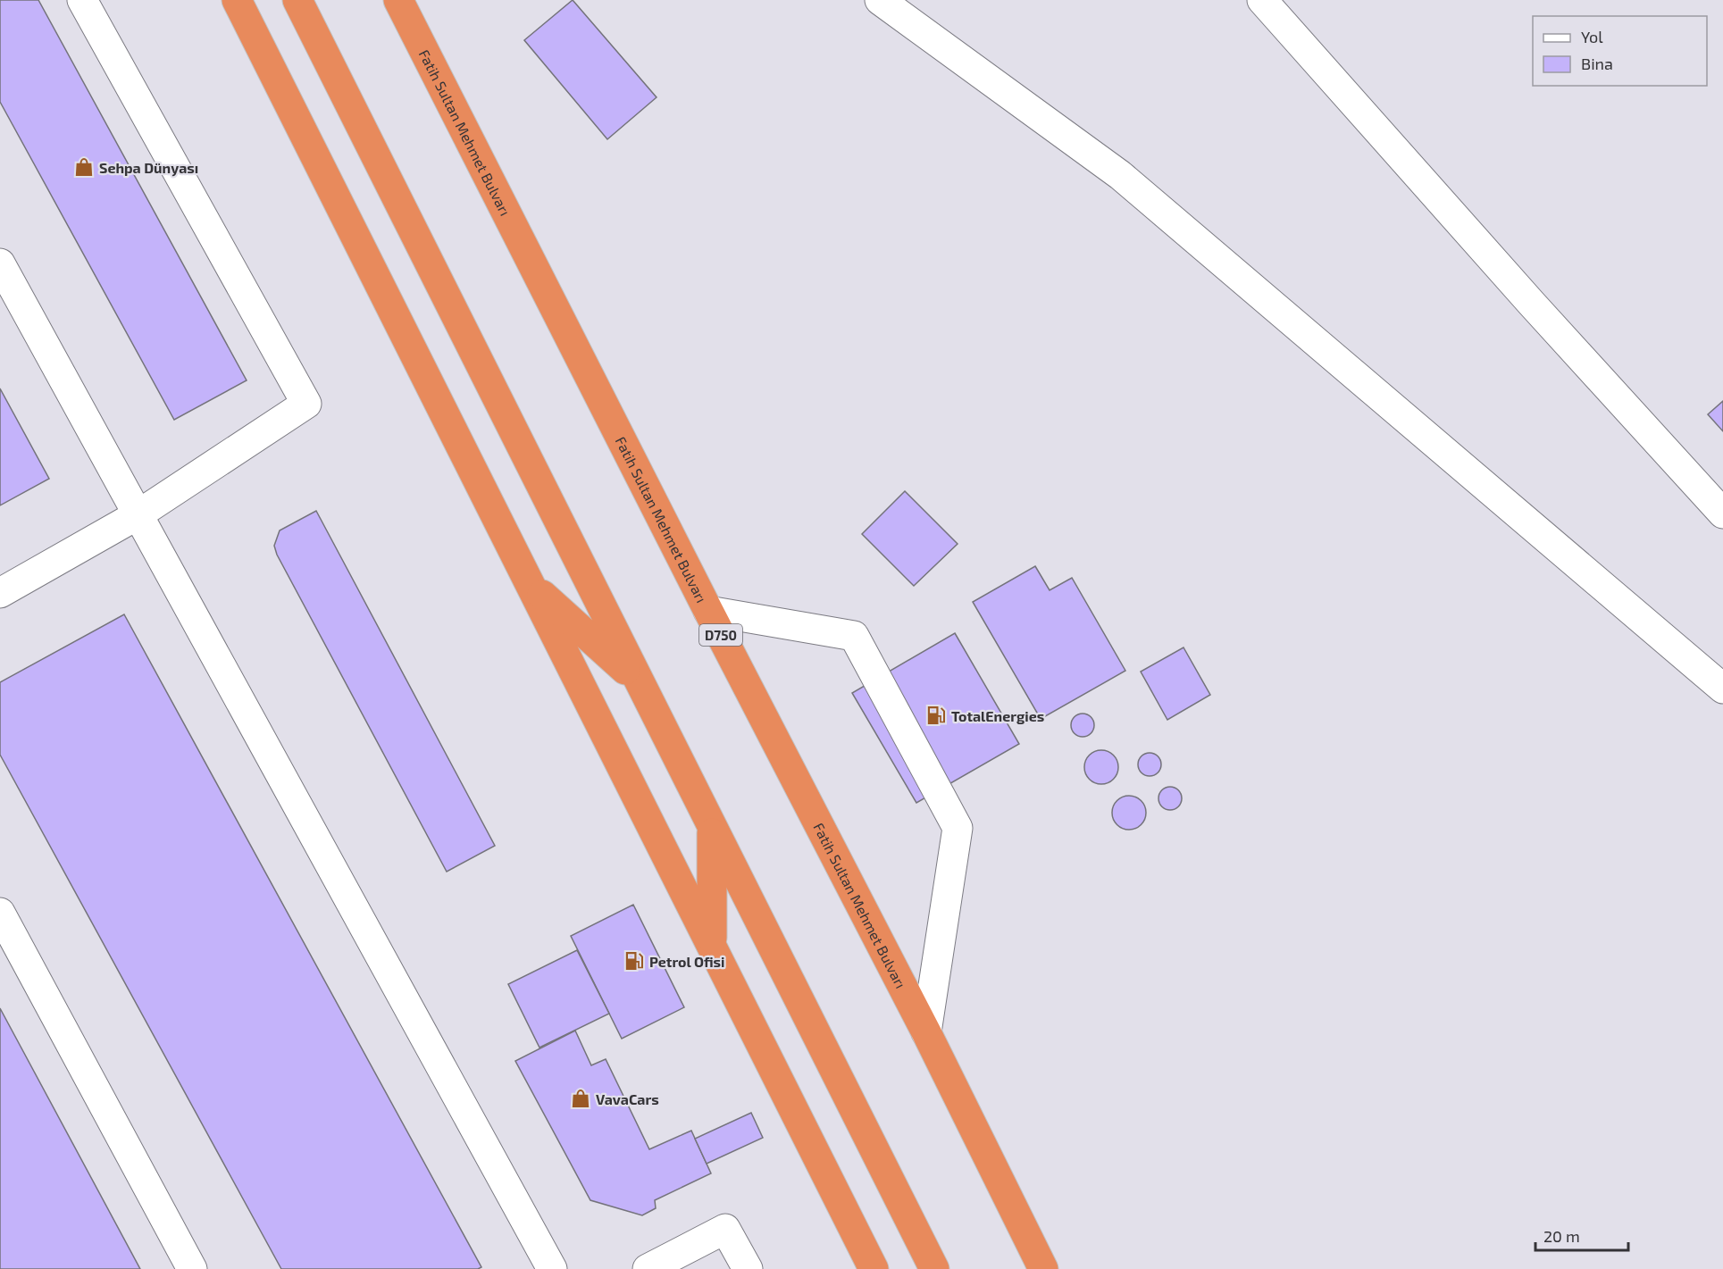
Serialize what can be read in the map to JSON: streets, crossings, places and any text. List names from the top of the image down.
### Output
{
  "streets": {
    "highway": ["Fatih Sultan Mehmet Bulvarı", "D750"]
  },
  "places": {
    "shop": ["Sehpa Dünyası", "VavaCars"],
    "fuel station": ["TotalEnergies", "Petrol Ofisi"]
  },
  "legend": ["Yol", "Bina"],
  "scale_bar": "20 m"
}
